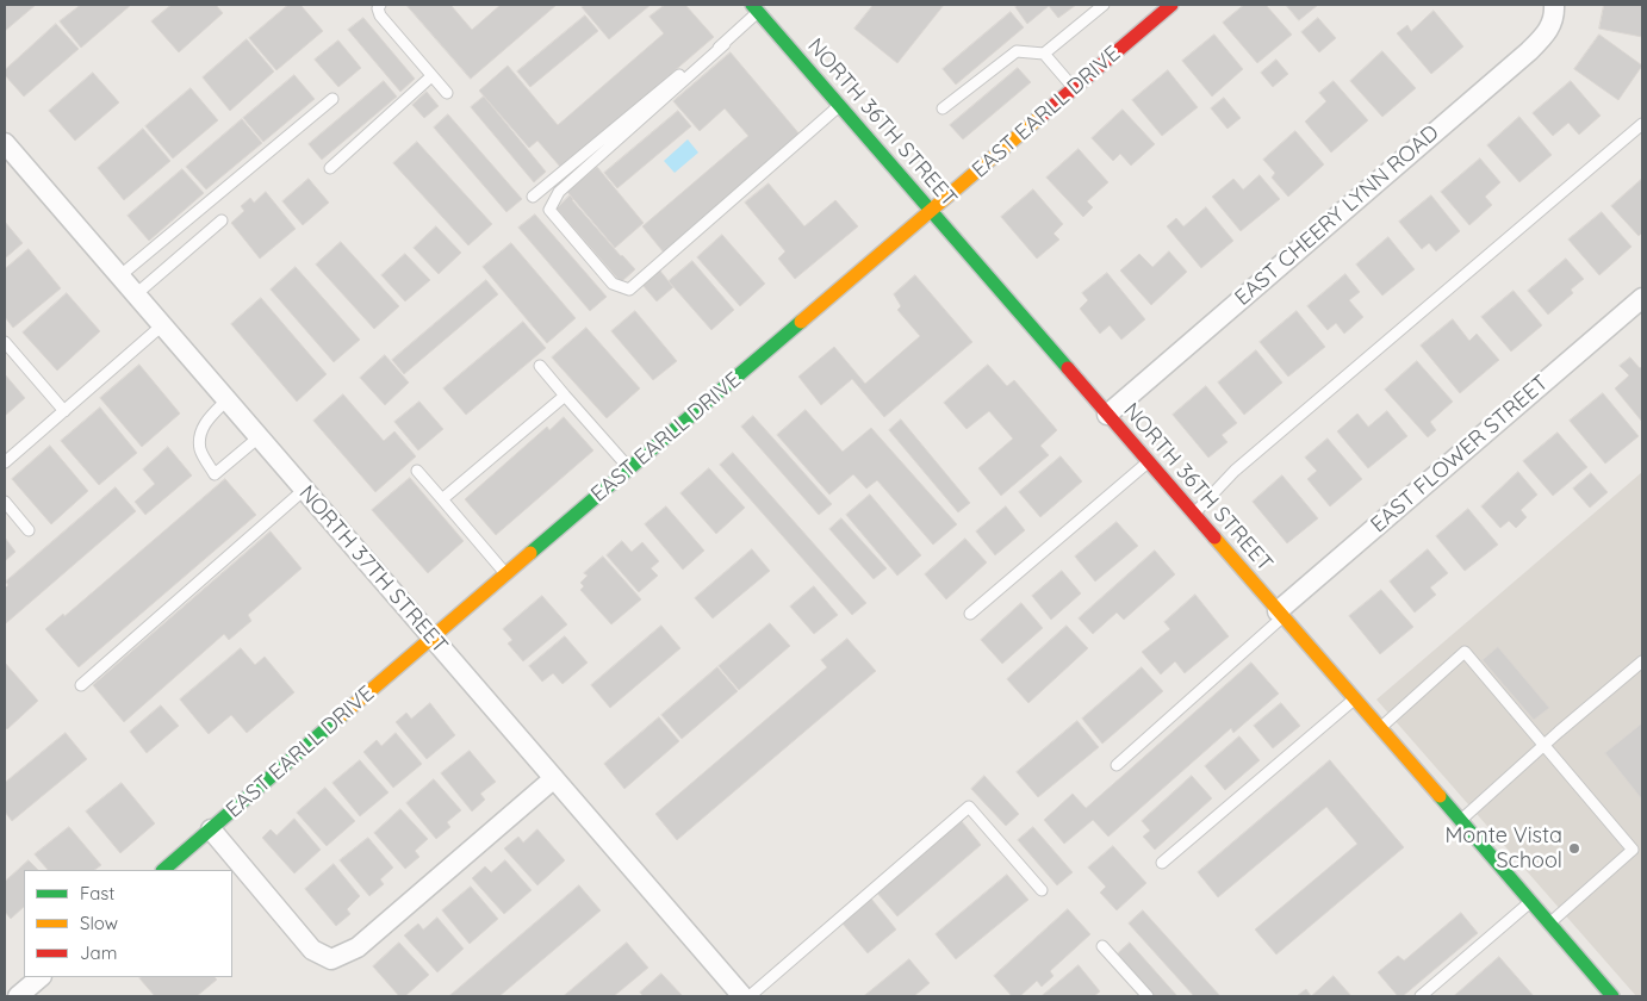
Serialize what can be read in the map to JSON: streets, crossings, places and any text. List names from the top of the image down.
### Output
{
  "streets": {
    "street": [
      "EAST EARLL DRIVE",
      "NORTH 36TH STREET",
      "EAST CHEERY LYNN ROAD",
      "EAST FLOWER STREET",
      "NORTH 37TH STREET"
    ]
  },
  "crossings": [
    ["EAST EARLL DRIVE", "NORTH 36TH STREET"],
    ["EAST EARLL DRIVE", "NORTH 37TH STREET"],
    ["NORTH 36TH STREET", "EAST CHEERY LYNN ROAD"],
    ["NORTH 36TH STREET", "EAST FLOWER STREET"]
  ],
  "places": ["Monte Vista School"],
  "legend": ["Fast", "Slow", "Jam"]
}
